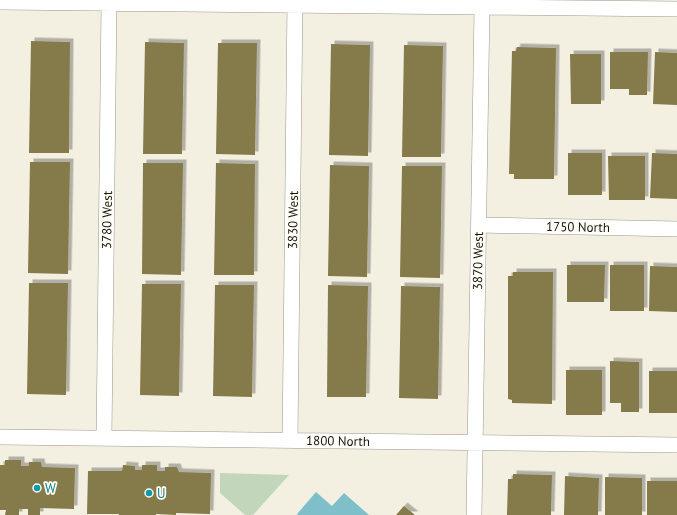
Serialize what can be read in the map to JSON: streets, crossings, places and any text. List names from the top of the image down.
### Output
{
  "streets": {
    "street": [
      "3780 West",
      "3830 West",
      "1750 North",
      "3870 West",
      "1800 North"
    ]
  },
  "crossings": [
    ["3780 West", "1800 North"],
    ["3830 West", "1800 North"],
    ["1750 North", "3870 West"],
    ["3870 West", "1800 North"]
  ],
  "places": ["W", "U"]
}
